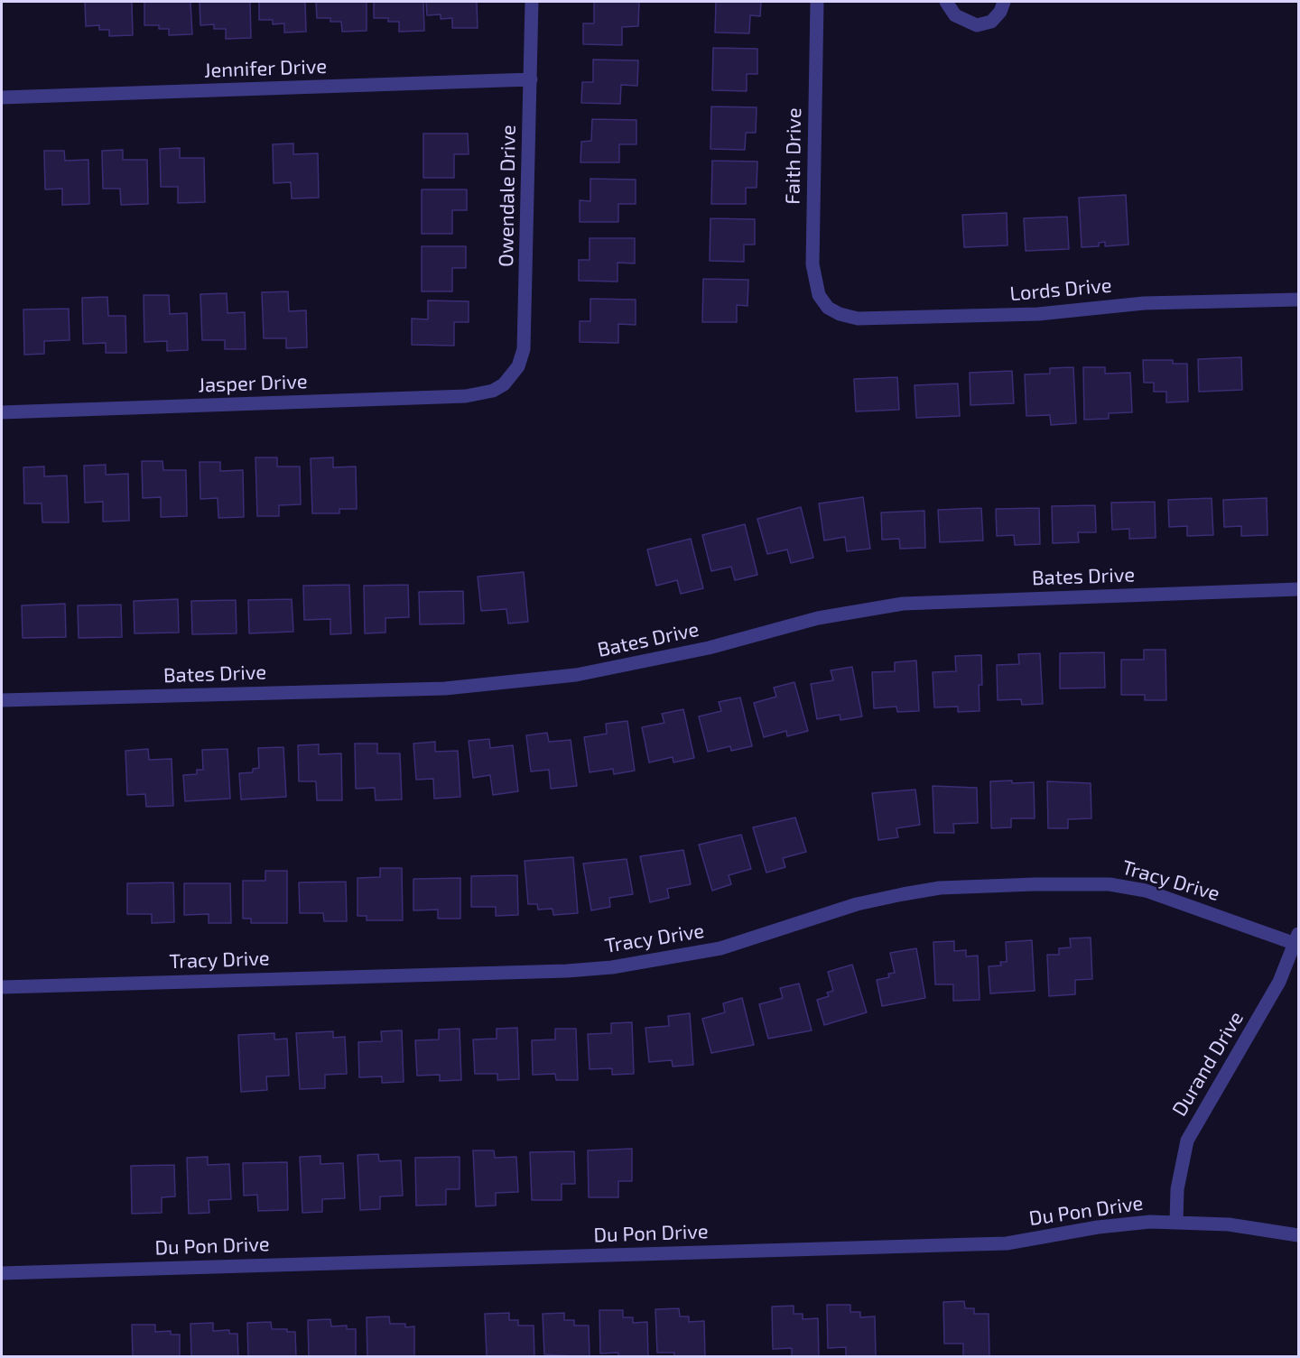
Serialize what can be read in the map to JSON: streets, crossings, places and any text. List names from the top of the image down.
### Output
{
  "streets": {
    "street": [
      "Jennifer Drive",
      "Faith Drive",
      "Owendale Drive",
      "Lords Drive",
      "Jasper Drive",
      "Bates Drive",
      "Tracy Drive",
      "Durand Drive",
      "Du Pon Drive"
    ]
  },
  "crossings": [
    ["Jennifer Drive", "Owendale Drive"],
    ["Faith Drive", "Lords Drive"],
    ["Owendale Drive", "Jasper Drive"],
    ["Tracy Drive", "Durand Drive"],
    ["Durand Drive", "Du Pon Drive"]
  ]
}
